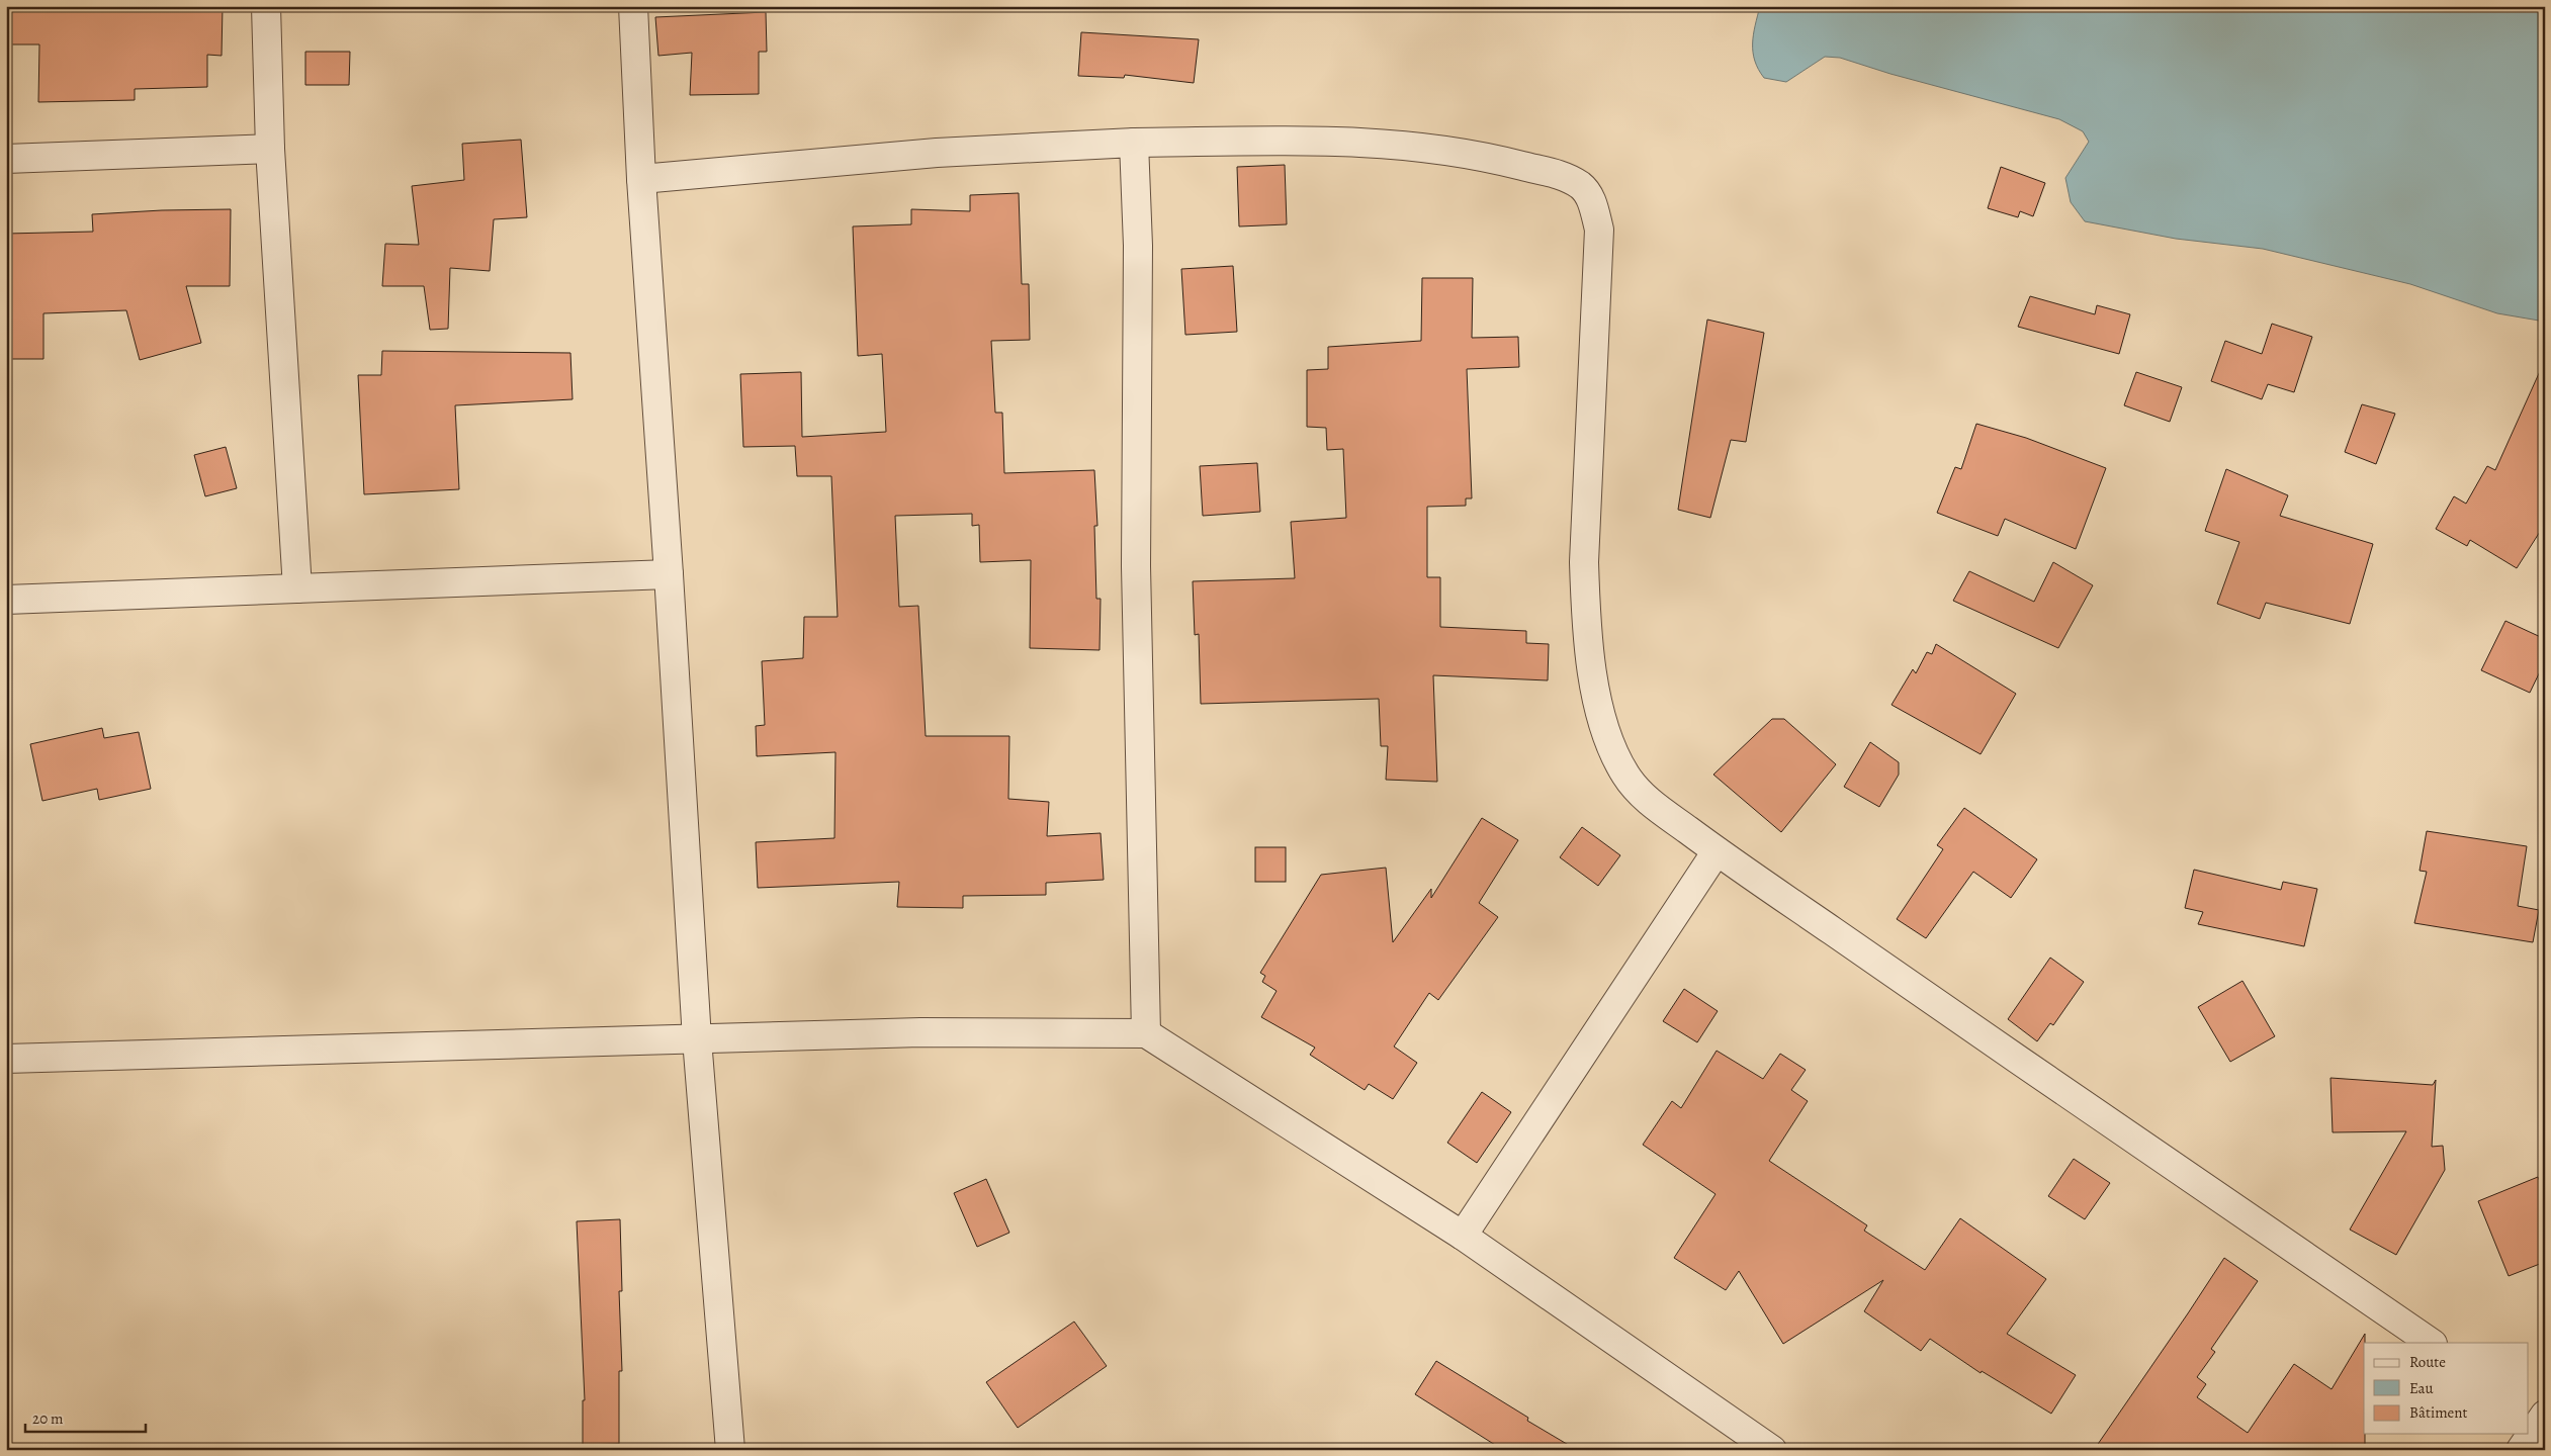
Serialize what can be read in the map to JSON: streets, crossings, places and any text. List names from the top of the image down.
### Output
{
  "legend": ["Route", "Eau", "Bâtiment"],
  "scale_bar": "20 m"
}
